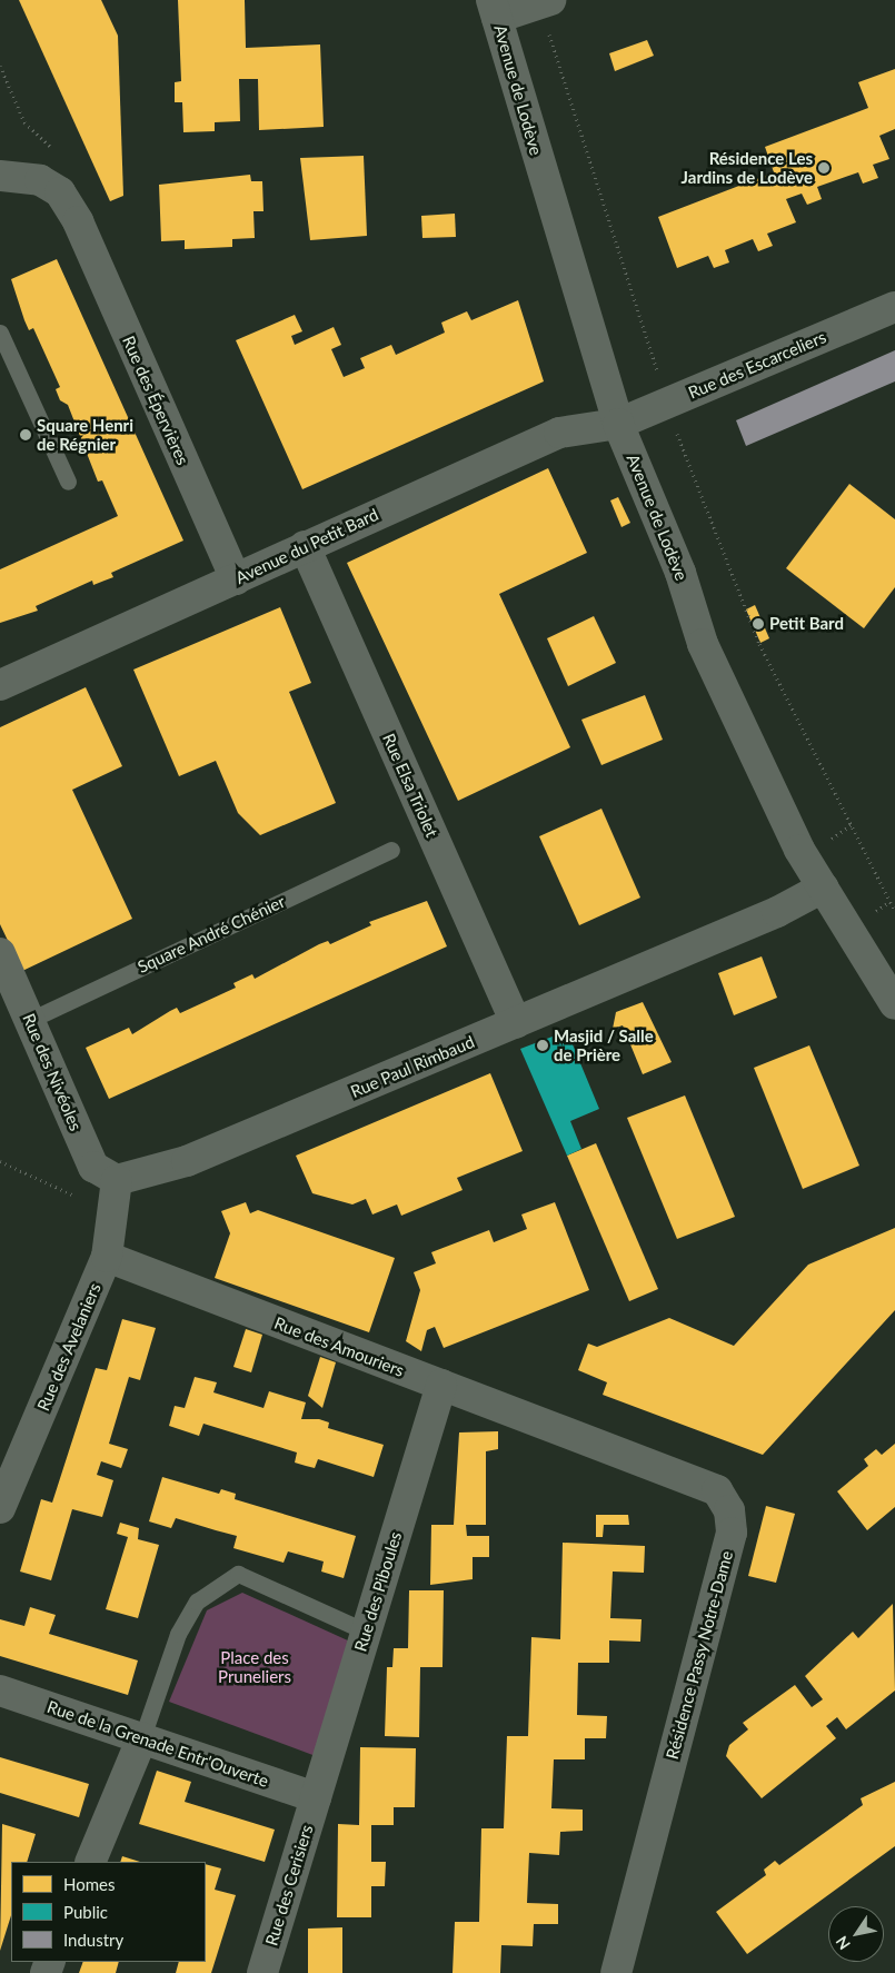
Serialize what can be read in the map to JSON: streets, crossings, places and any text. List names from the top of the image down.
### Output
{
  "streets": {
    "street": [
      "Avenue de Lodève",
      "Rue des Escarceliers",
      "Rue des Épervières",
      "Avenue du Petit Bard",
      "Rue Elsa Triolet",
      "Rue Paul Rimbaud",
      "Rue des Nivéoles",
      "Rue des Avelaniers",
      "Rue des Amouriers",
      "Rue des Piboules",
      "Résidence Passy Notre-Dame",
      "Rue de la Grenade Entr'Ouverte",
      "Rue des Cerisiers"
    ],
    "lane": ["Square André Chénier"]
  },
  "crossings": [
    ["Avenue de Lodève", "Rue des Escarceliers"],
    ["Avenue de Lodève", "Avenue du Petit Bard"],
    ["Avenue de Lodève", "Rue Paul Rimbaud"],
    ["Rue des Escarceliers", "Avenue du Petit Bard"],
    ["Rue des Épervières", "Avenue du Petit Bard"],
    ["Avenue du Petit Bard", "Rue Elsa Triolet"],
    ["Rue Elsa Triolet", "Rue Paul Rimbaud"],
    ["Square André Chénier", "Rue des Nivéoles"],
    ["Rue Paul Rimbaud", "Rue des Nivéoles"],
    ["Rue Paul Rimbaud", "Rue des Avelaniers"],
    ["Rue des Nivéoles", "Rue des Avelaniers"],
    ["Rue des Avelaniers", "Rue des Amouriers"],
    ["Rue des Amouriers", "Rue des Piboules"],
    ["Rue des Amouriers", "Résidence Passy Notre-Dame"],
    ["Rue des Piboules", "Rue de la Grenade Entr'Ouverte"],
    ["Rue des Piboules", "Rue des Cerisiers"],
    ["Rue de la Grenade Entr'Ouverte", "Rue des Cerisiers"]
  ],
  "parks": ["Place des Pruneliers"],
  "places": [
    "Résidence Les Jardins de Lodève",
    "Square Henri de Régnier",
    "Petit Bard",
    "Masjid / Salle de Prière"
  ],
  "legend": ["Homes", "Public", "Industry"],
  "north": "bottom left"
}
